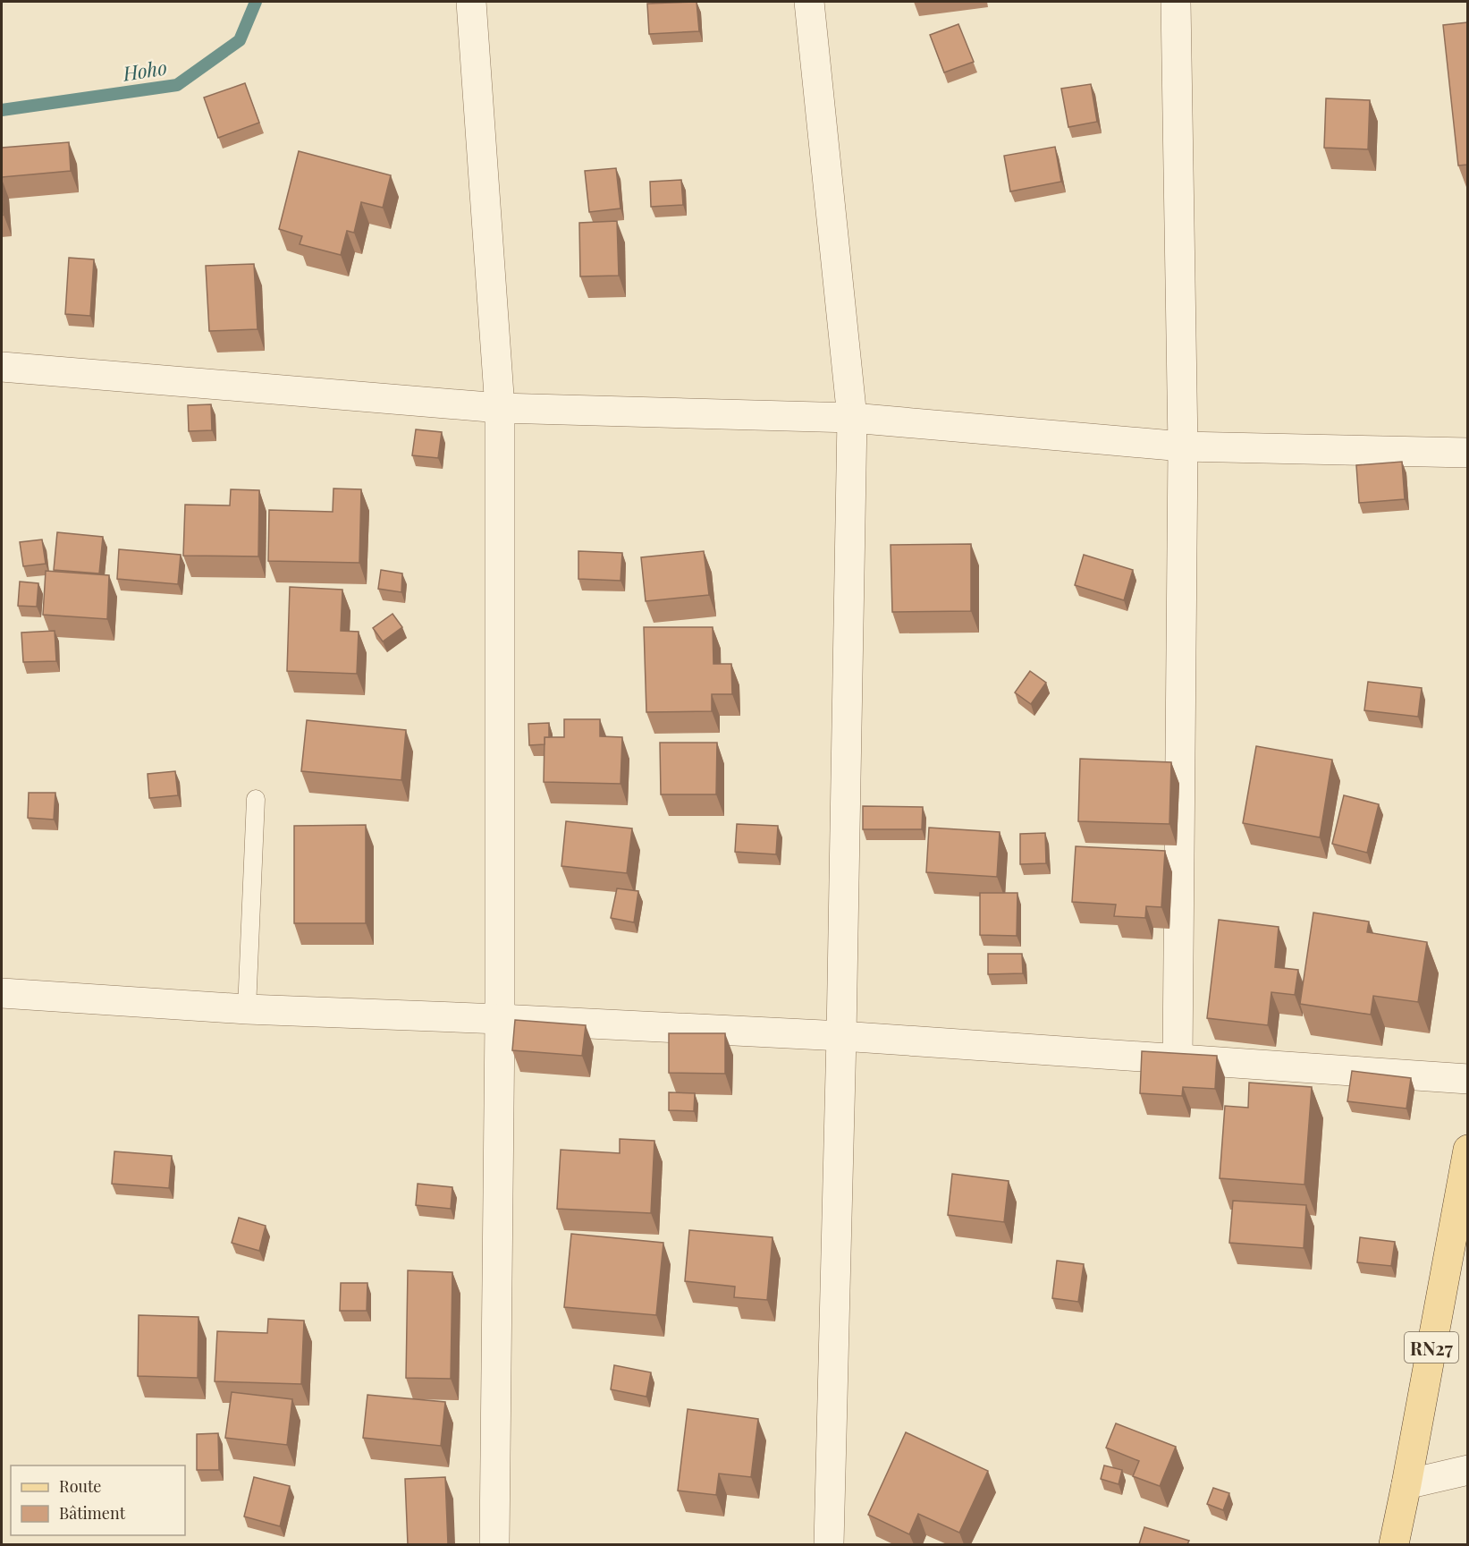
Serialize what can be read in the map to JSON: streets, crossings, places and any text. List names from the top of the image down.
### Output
{
  "streets": {
    "main road": ["RN27"]
  },
  "water": ["Hoho"],
  "legend": ["Route", "Bâtiment"]
}
